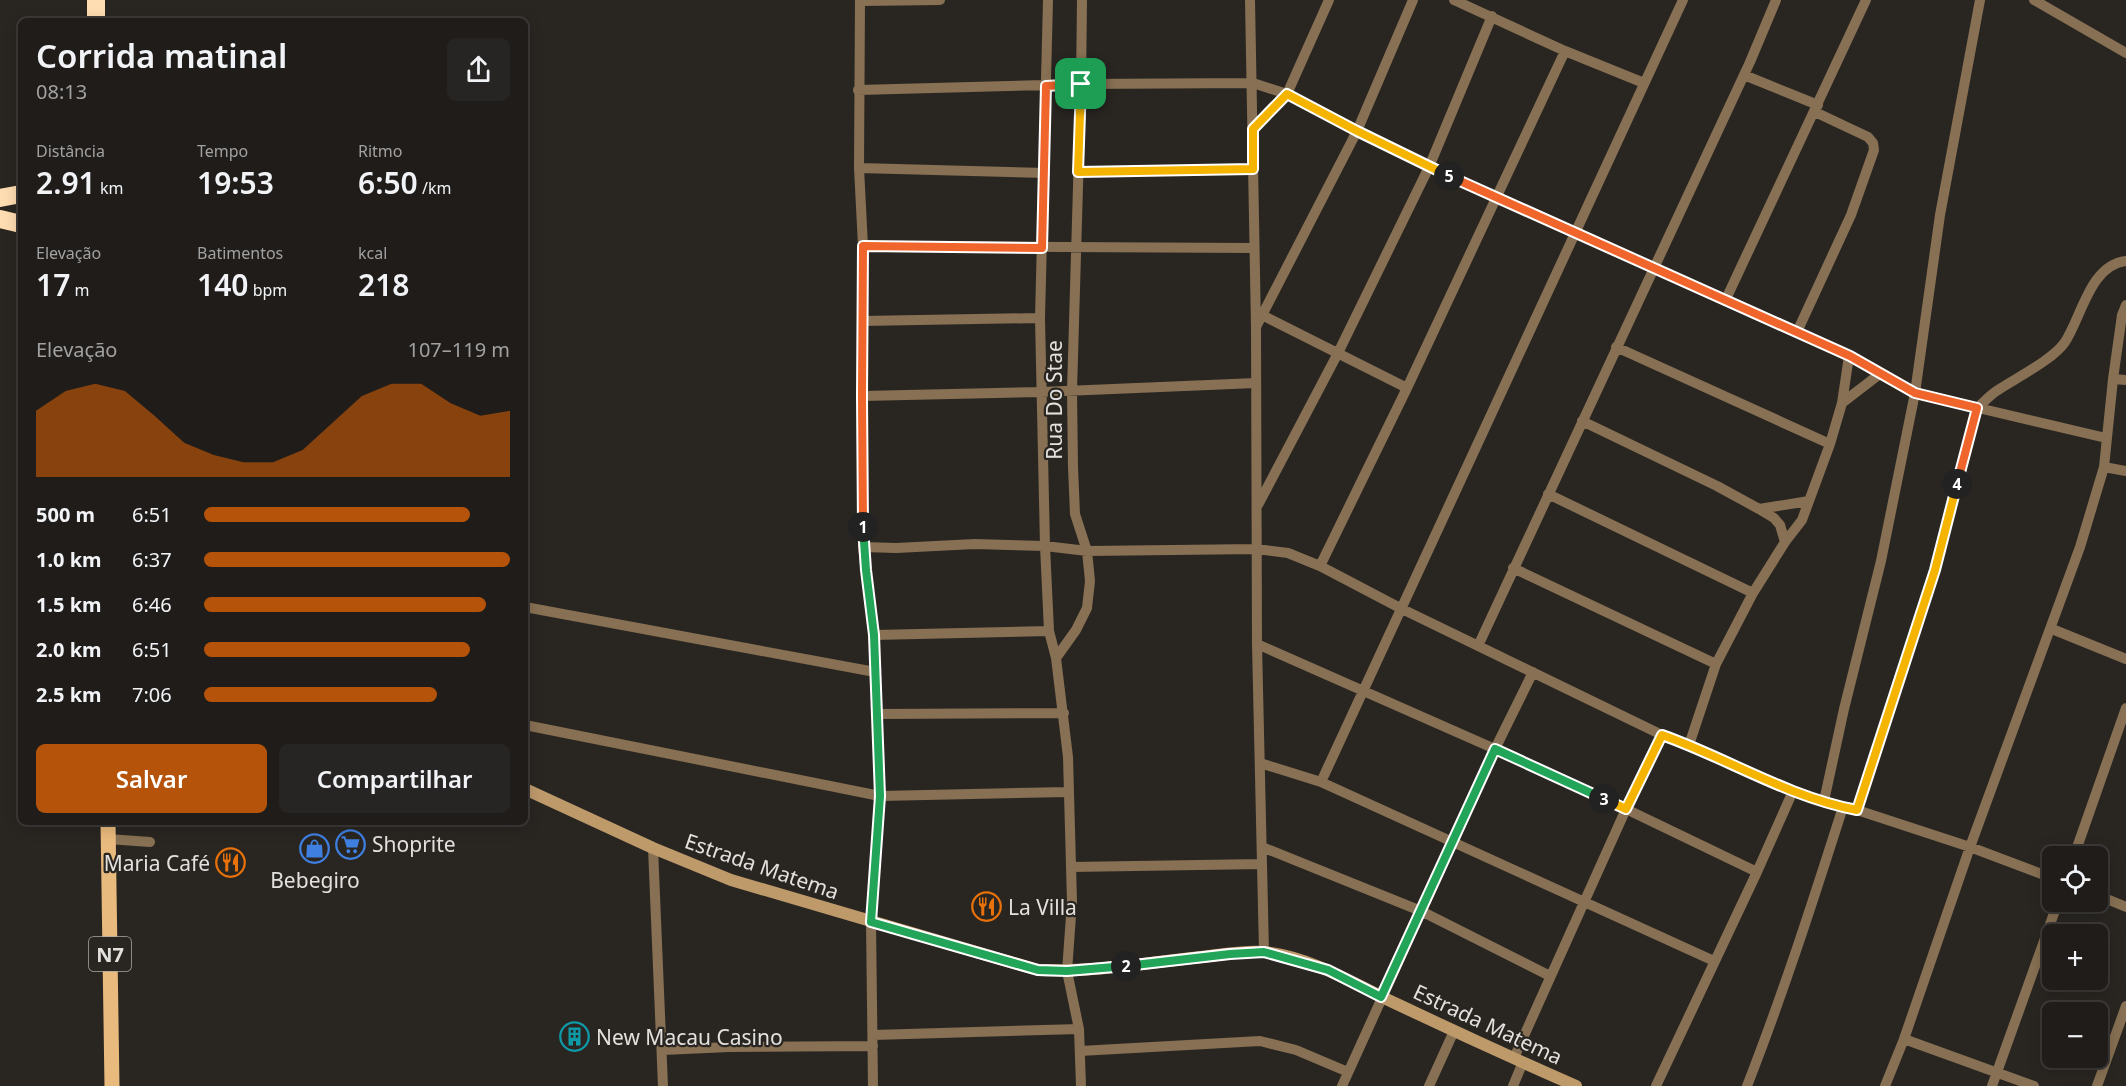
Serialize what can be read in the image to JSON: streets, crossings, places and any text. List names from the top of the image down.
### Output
{
  "streets": {
    "main road": ["N7"],
    "street": ["Rua Do Stae", "Estrada Matema"]
  },
  "places": {
    "supermarket": ["Shoprite"],
    "shop": ["Bebegiro"],
    "restaurant": ["Maria Café", "La Villa"],
    "building": ["New Macau Casino"]
  },
  "page": {
    "heading": ["Corrida matinal", "08:13"],
    "stats": [
      ["Distância", "2.91 km"],
      ["Tempo", "19:53"],
      ["Ritmo", "6:50 /km"],
      ["Elevação", "17 m"],
      ["Batimentos", "140 bpm"],
      ["kcal", "218"]
    ],
    "pins": [
      "5",
      "4",
      "1",
      "3",
      "2"
    ],
    "chart": ["Elevação", "107–119 m"],
    "list": [
      {
        "name": "500 m",
        "note": "6:51"
      },
      {
        "name": "1.0 km",
        "note": "6:37"
      },
      {
        "name": "1.5 km",
        "note": "6:46"
      },
      {
        "name": "2.0 km",
        "note": "6:51"
      },
      {
        "name": "2.5 km",
        "note": "7:06"
      }
    ],
    "buttons": ["Salvar", "Compartilhar"],
    "map_buttons": ["+", "−"]
  }
}
